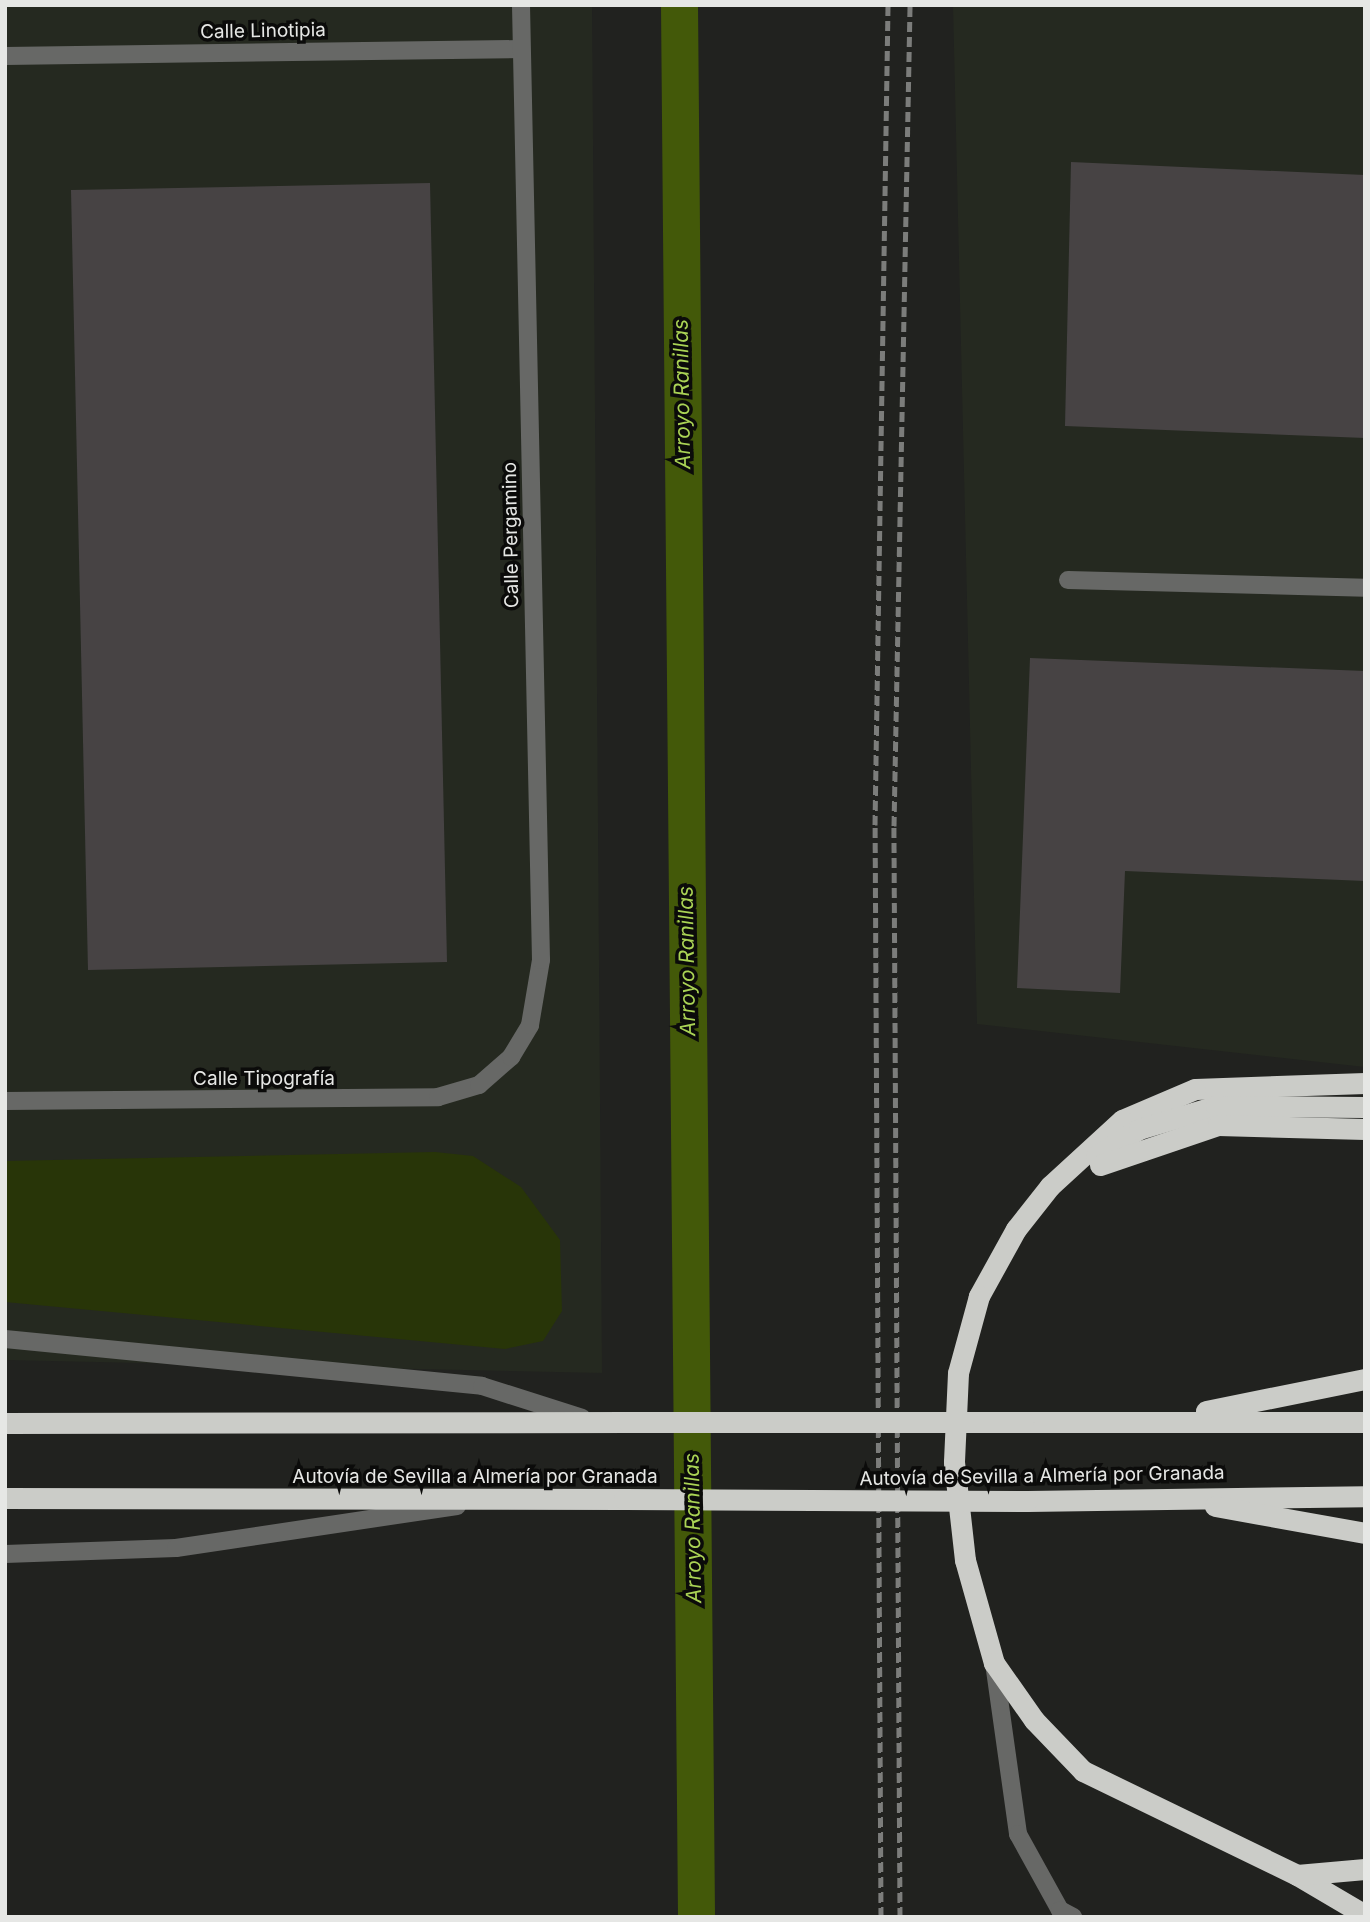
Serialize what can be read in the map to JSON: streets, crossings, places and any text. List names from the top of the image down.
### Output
{
  "streets": {
    "highway": ["Autovía de Sevilla a Almería por Granada"],
    "street": ["Calle Linotipia", "Calle Pergamino", "Calle Tipografía"]
  },
  "crossings": [
    ["Calle Linotipia", "Calle Pergamino"],
    ["Calle Pergamino", "Calle Tipografía"]
  ],
  "water": ["Arroyo Ranillas"]
}
